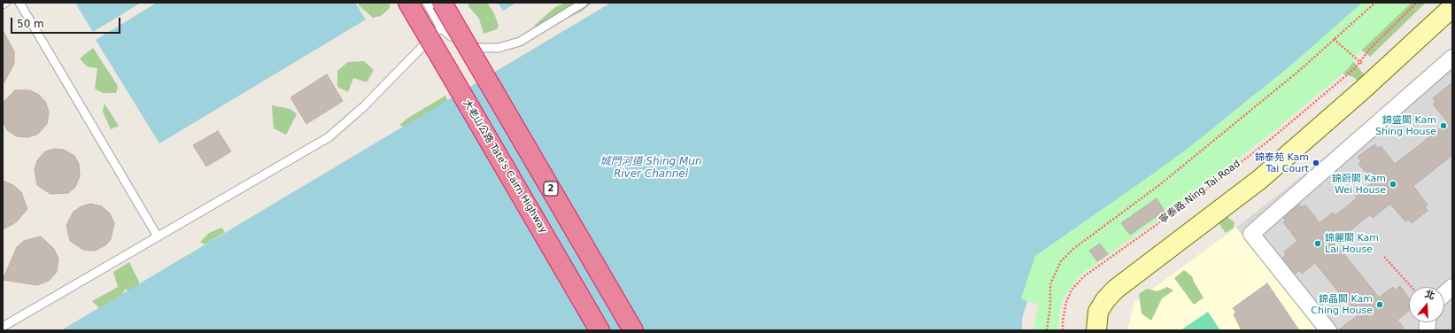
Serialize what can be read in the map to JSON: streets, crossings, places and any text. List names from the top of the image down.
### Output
{
  "streets": {
    "highway": ["大老山公路 Tate's Cairn Highway", "2"],
    "path": ["寧泰路 Ning Tai Road"]
  },
  "water": ["城門河道 Shing Mun River Channel"],
  "places": [
    "錦盛閣 Kam Shing House",
    "錦泰苑 Kam Tai Court",
    "錦蔚閣 Kam Wei House",
    "錦麗閣 Kam Lai House",
    "錦晶閣 Kam Ching House"
  ],
  "scale_bar": "50 m",
  "north": "top"
}
